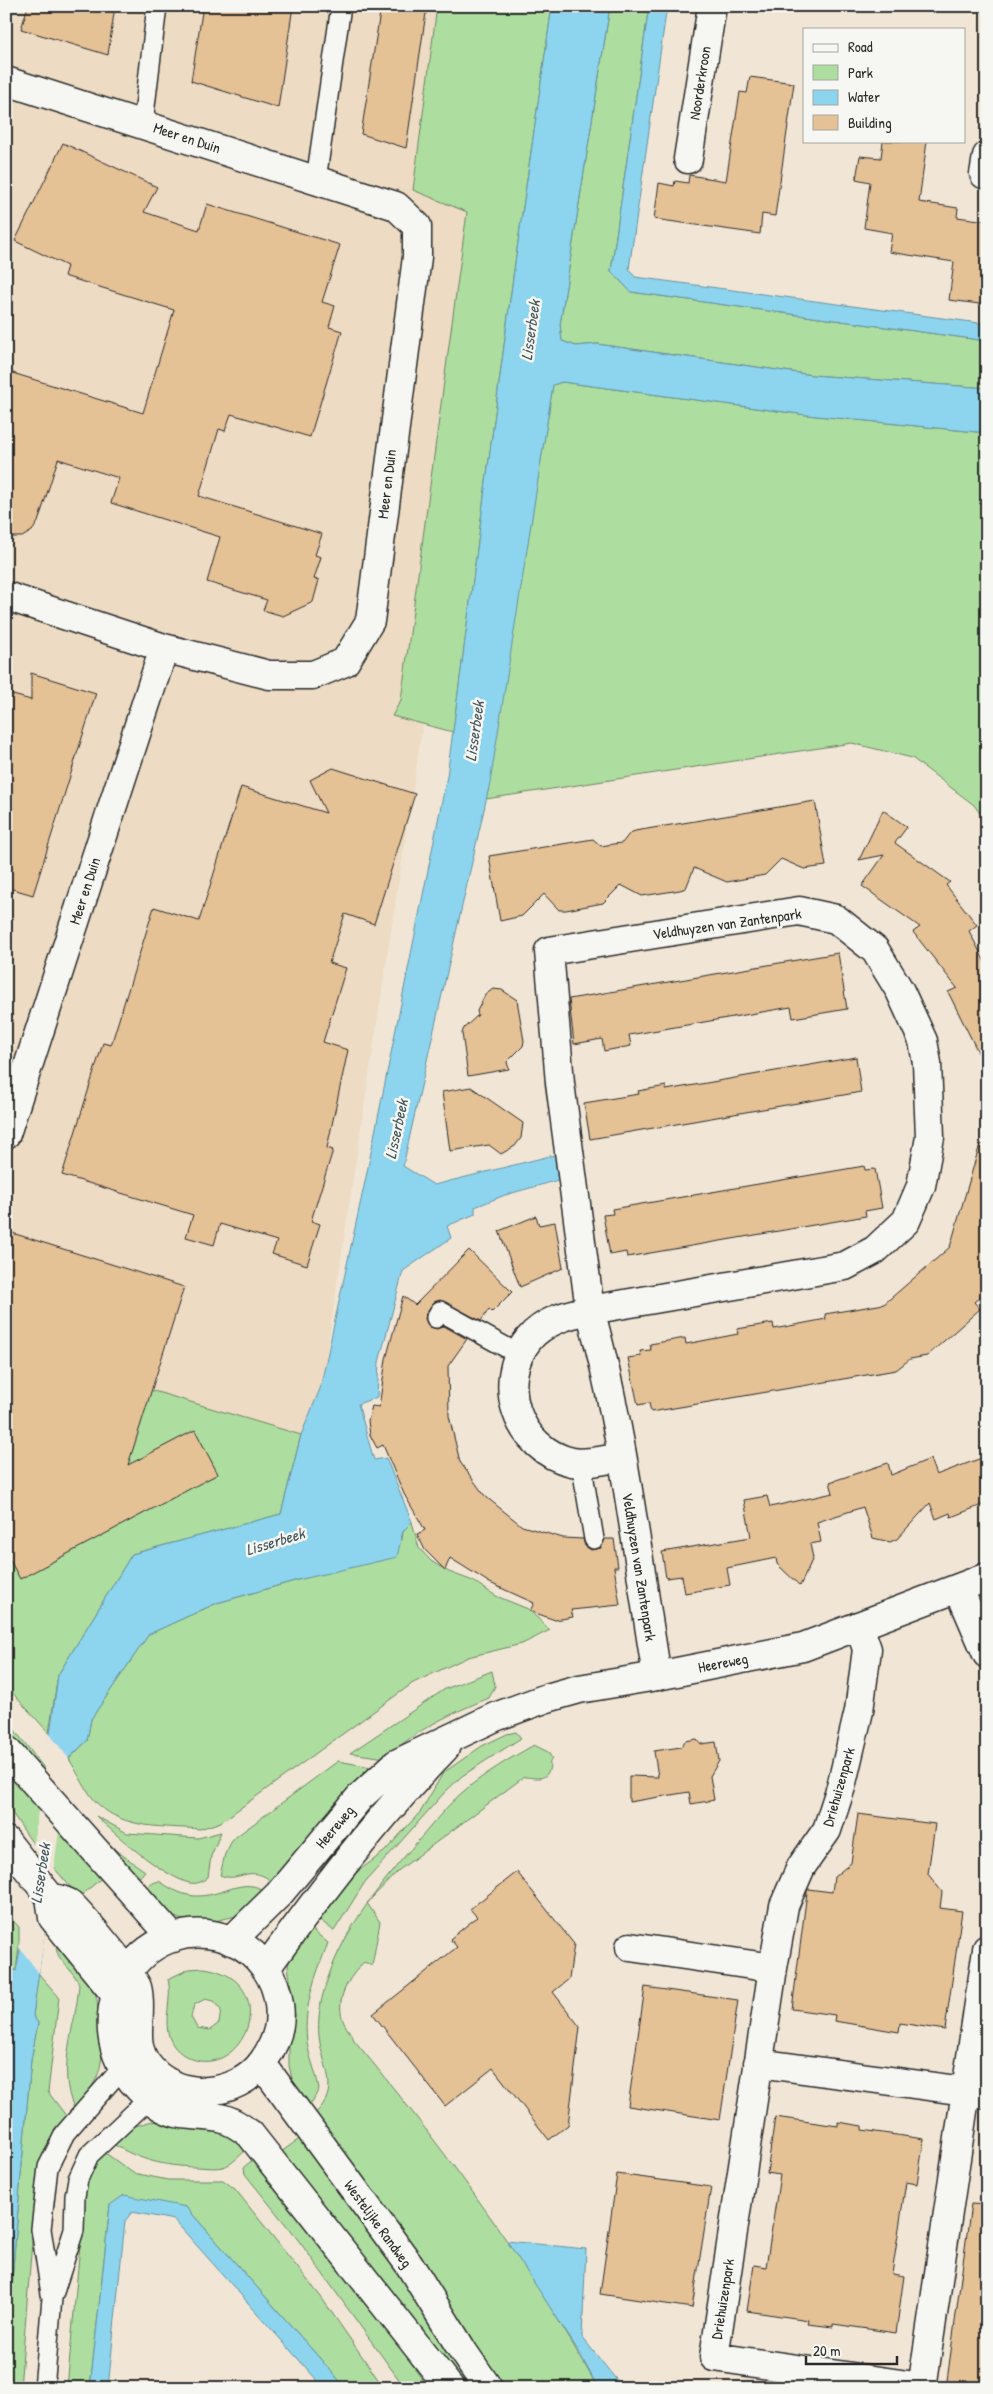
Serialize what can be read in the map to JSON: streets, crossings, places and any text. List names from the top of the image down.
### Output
{
  "streets": {
    "street": [
      "Noorderkroon",
      "Meer en Duin",
      "Veldhuyzen van Zantenpark",
      "Heereweg",
      "Driehuizenpark",
      "Westelijke Randweg"
    ]
  },
  "crossings": [
    ["Veldhuyzen van Zantenpark", "Heereweg"],
    ["Heereweg", "Driehuizenpark"],
    ["Heereweg", "Westelijke Randweg"]
  ],
  "water": ["Lisserbeek"],
  "legend": [
    "Road",
    "Park",
    "Water",
    "Building"
  ],
  "scale_bar": "20 m"
}
